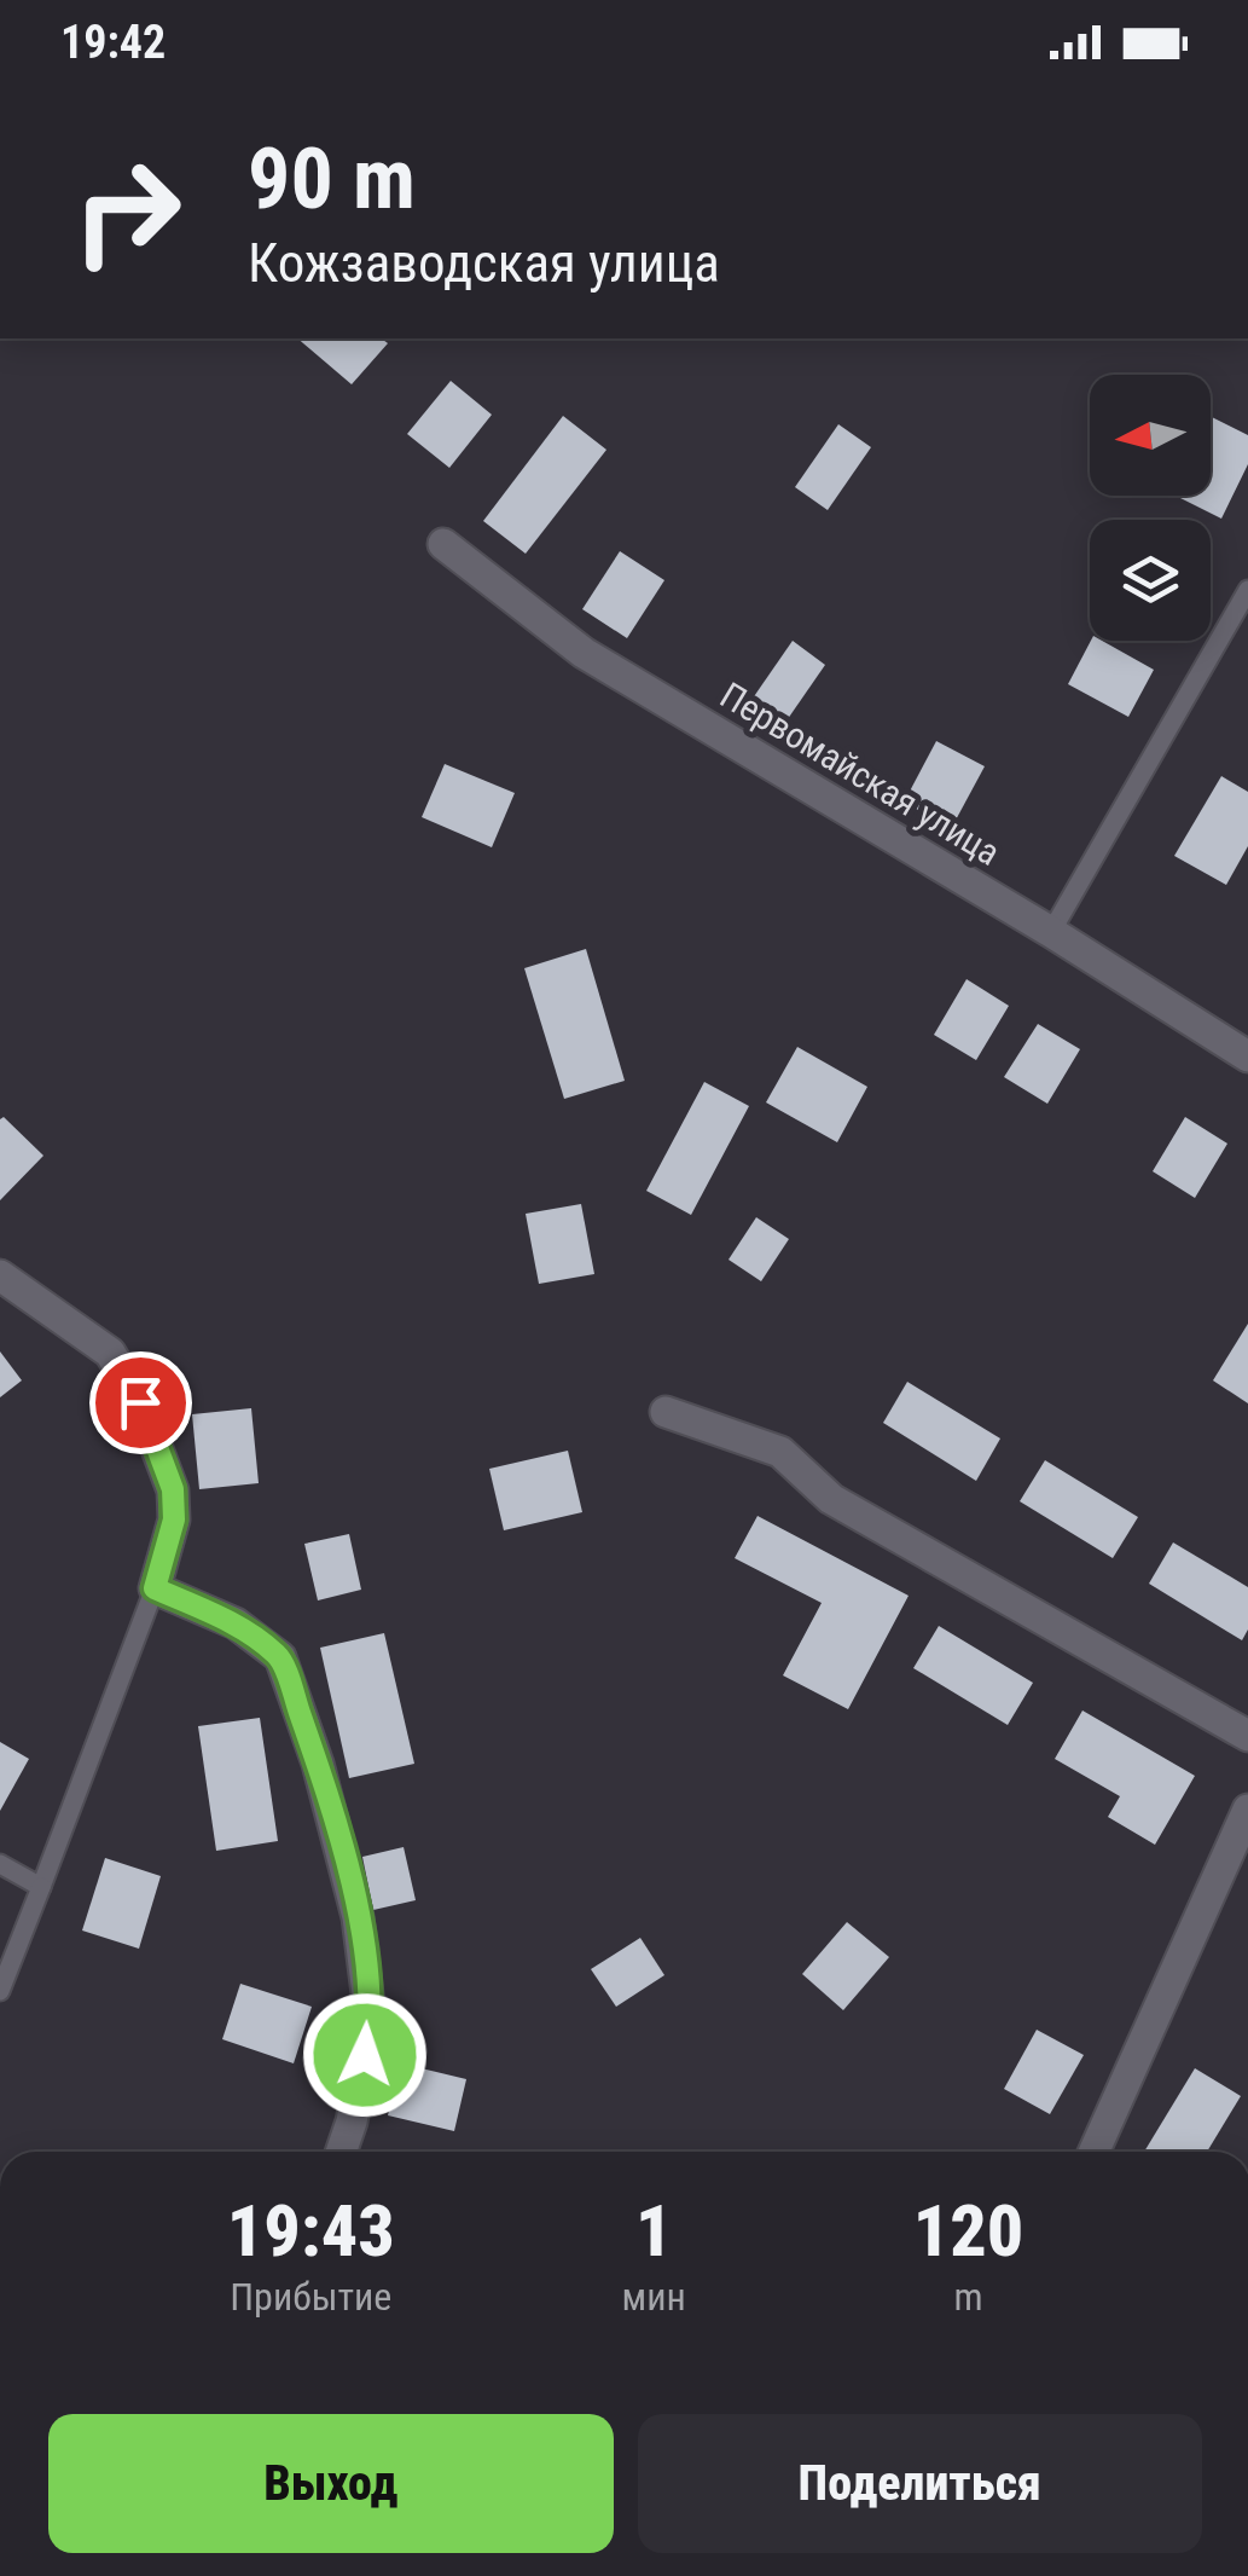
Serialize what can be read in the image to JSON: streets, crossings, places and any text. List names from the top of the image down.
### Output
{
  "streets": {
    "street": ["Первомайская улица"]
  },
  "north": "left",
  "page": {
    "status": "19:42",
    "turn": ["90 m", "Кожзаводская улица"],
    "eta": [
      "19:43",
      "Прибытие",
      "1",
      "мин",
      "120",
      "m"
    ],
    "buttons": ["Выход", "Поделиться"]
  }
}
